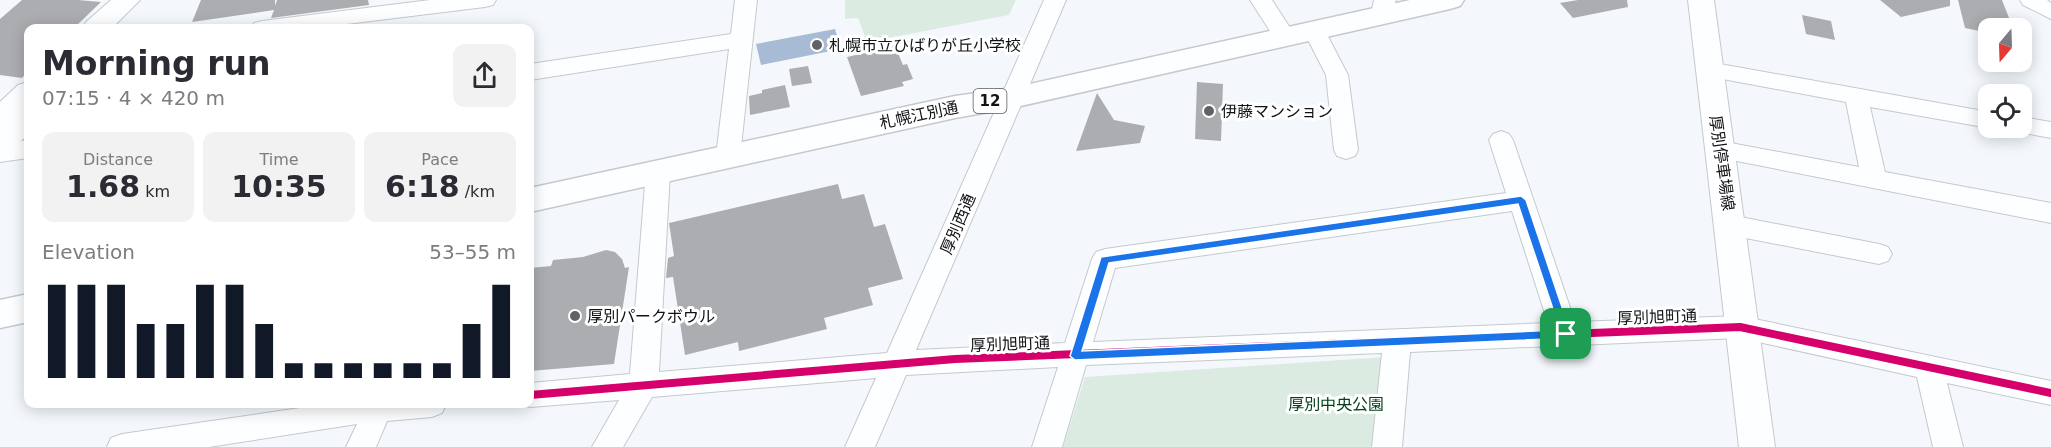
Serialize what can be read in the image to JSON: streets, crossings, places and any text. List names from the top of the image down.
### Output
{
  "streets": {
    "highway": ["12", "札幌江別通"],
    "main road": ["厚別停車場線"],
    "street": ["厚別西通", "厚別旭町通"]
  },
  "crossings": [
    ["札幌江別通", "厚別西通"],
    ["厚別停車場線", "厚別旭町通"],
    ["厚別西通", "厚別旭町通"]
  ],
  "parks": ["厚別中央公園"],
  "places": ["札幌市立ひばりが丘小学校", "伊藤マンション", "厚別パークボウル"],
  "north": "bottom",
  "page": {
    "heading": ["Morning run", "07:15 · 4 × 420 m"],
    "stats": [
      ["Distance", "1.68 km"],
      ["Time", "10:35"],
      ["Pace", "6:18 /km"]
    ],
    "chart": ["Elevation", "53–55 m"]
  }
}
